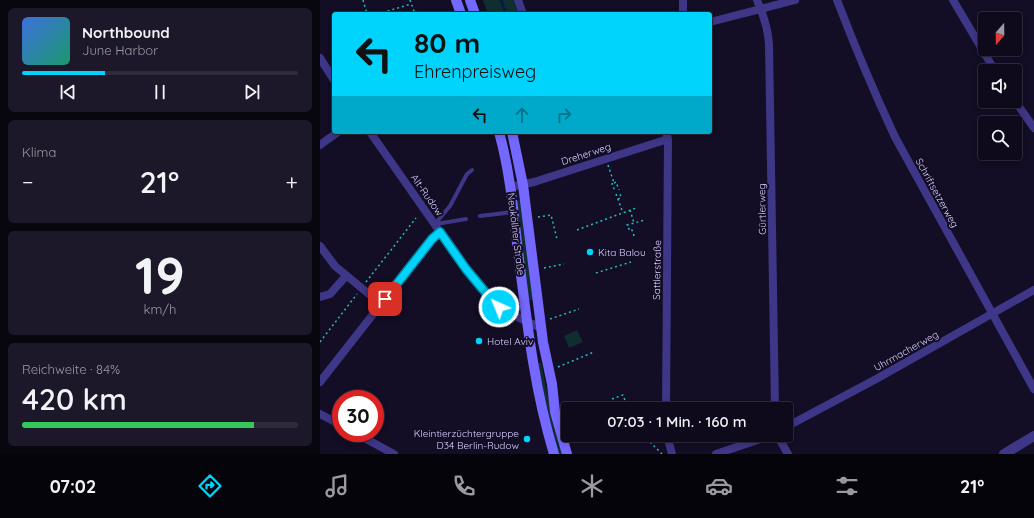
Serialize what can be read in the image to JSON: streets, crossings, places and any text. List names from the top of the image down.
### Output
{
  "streets": {
    "main road": ["Neuköllner Straße"],
    "street": [
      "Dreherweg",
      "Schriftsetzerweg",
      "Alt-Rudow",
      "Gürtlerweg",
      "Sattlerstraße",
      "Uhrmacherweg"
    ]
  },
  "crossings": [
    ["Dreherweg", "Neuköllner Straße"],
    ["Dreherweg", "Sattlerstraße"],
    ["Schriftsetzerweg", "Uhrmacherweg"],
    ["Alt-Rudow", "Neuköllner Straße"]
  ],
  "places": ["Kita Balou", "Hotel Aviv", "Kleintierzüchtergruppe D34 Berlin-Rudow"],
  "north": "bottom",
  "page": {
    "turn": ["80 m", "Ehrenpreisweg"],
    "song": ["Northbound", "June Harbor"],
    "tile": [
      "Klima",
      ["19", "km/h"],
      ["Reichweite · 84%", "420 km"]
    ],
    "heat": ["−", "21°", "+"],
    "limit": "30",
    "trip": "07:03 · 1 Min. · 160 m",
    "tabs": ["07:02", "21°"]
  }
}
